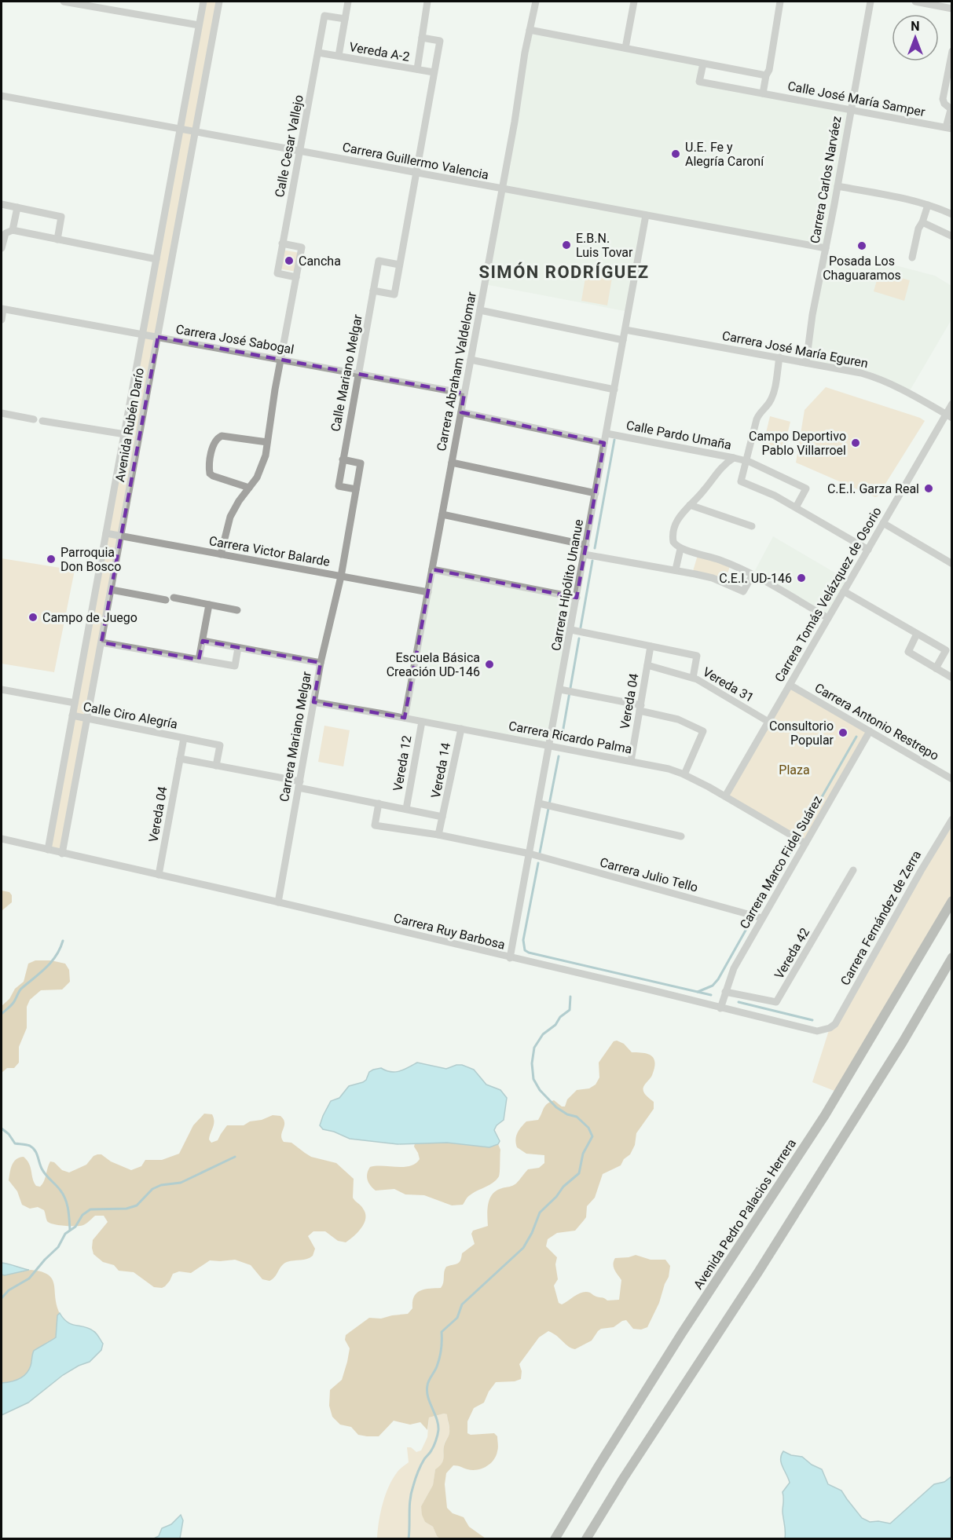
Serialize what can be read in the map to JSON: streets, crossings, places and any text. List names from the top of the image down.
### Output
{
  "streets": {
    "main road": ["Avenida Pedro Palacios Herrera"],
    "street": [
      "Vereda A-2",
      "Calle José María Samper",
      "Calle Cesar Vallejo",
      "Carrera Guillermo Valencia",
      "Carrera Carlos Narváez",
      "Carrera José Sabogal",
      "Carrera José María Eguren",
      "Carrera Abraham Valdelomar",
      "Calle Mariano Melgar",
      "Avenida Rubén Darío",
      "Calle Pardo Umaña",
      "Carrera Victor Balarde",
      "Carrera Hipólito Unanue",
      "Carrera Tomás Velázquez de Osorio",
      "Vereda 31",
      "Vereda 04",
      "Calle Ciro Alegría",
      "Carrera Antonio Restrepo",
      "Carrera Mariano Melgar",
      "Carrera Ricardo Palma",
      "Vereda 12",
      "Vereda 14",
      "Carrera Marco Fidel Suárez",
      "Carrera Julio Tello",
      "Carrera Fernández de Zerra",
      "Carrera Ruy Barbosa",
      "Vereda 42"
    ]
  },
  "crossings": [
    ["Calle José María Samper", "Carrera Carlos Narváez"],
    ["Calle Cesar Vallejo", "Carrera Guillermo Valencia"],
    ["Carrera Guillermo Valencia", "Carrera Carlos Narváez"],
    ["Carrera Guillermo Valencia", "Carrera Abraham Valdelomar"],
    ["Carrera Guillermo Valencia", "Avenida Rubén Darío"],
    ["Carrera Guillermo Valencia", "Carrera Hipólito Unanue"],
    ["Carrera Carlos Narváez", "Carrera José María Eguren"],
    ["Carrera José Sabogal", "Carrera Abraham Valdelomar"],
    ["Carrera José Sabogal", "Calle Mariano Melgar"],
    ["Carrera José Sabogal", "Avenida Rubén Darío"],
    ["Carrera José María Eguren", "Carrera Hipólito Unanue"],
    ["Carrera José María Eguren", "Carrera Tomás Velázquez de Osorio"],
    ["Carrera Abraham Valdelomar", "Carrera Victor Balarde"],
    ["Carrera Abraham Valdelomar", "Carrera Ricardo Palma"],
    ["Avenida Rubén Darío", "Carrera Victor Balarde"],
    ["Avenida Rubén Darío", "Calle Ciro Alegría"],
    ["Avenida Rubén Darío", "Carrera Ruy Barbosa"],
    ["Calle Pardo Umaña", "Carrera Hipólito Unanue"],
    ["Calle Pardo Umaña", "Carrera Tomás Velázquez de Osorio"],
    ["Carrera Victor Balarde", "Carrera Mariano Melgar"],
    ["Carrera Hipólito Unanue", "Vereda 31"],
    ["Carrera Hipólito Unanue", "Carrera Ricardo Palma"],
    ["Carrera Hipólito Unanue", "Carrera Julio Tello"],
    ["Carrera Hipólito Unanue", "Carrera Ruy Barbosa"],
    ["Carrera Tomás Velázquez de Osorio", "Vereda 31"],
    ["Carrera Tomás Velázquez de Osorio", "Carrera Antonio Restrepo"],
    ["Carrera Tomás Velázquez de Osorio", "Carrera Ricardo Palma"],
    ["Vereda 31", "Vereda 04"],
    ["Vereda 04", "Calle Ciro Alegría"],
    ["Vereda 04", "Carrera Ricardo Palma"],
    ["Vereda 04", "Carrera Ruy Barbosa"],
    ["Carrera Antonio Restrepo", "Carrera Marco Fidel Suárez"],
    ["Carrera Mariano Melgar", "Carrera Ricardo Palma"],
    ["Carrera Mariano Melgar", "Carrera Ruy Barbosa"],
    ["Carrera Ricardo Palma", "Vereda 12"],
    ["Carrera Ricardo Palma", "Vereda 14"],
    ["Carrera Ricardo Palma", "Carrera Marco Fidel Suárez"],
    ["Vereda 14", "Carrera Julio Tello"],
    ["Carrera Marco Fidel Suárez", "Carrera Julio Tello"],
    ["Carrera Marco Fidel Suárez", "Carrera Ruy Barbosa"],
    ["Carrera Marco Fidel Suárez", "Vereda 42"],
    ["Carrera Fernández de Zerra", "Carrera Ruy Barbosa"]
  ],
  "districts": ["SIMÓN RODRÍGUEZ"],
  "parks": ["Plaza"],
  "places": [
    "U.E. Fe y Alegría Caroní",
    "E.B.N. Luis Tovar",
    "Posada Los Chaguaramos",
    "Cancha",
    "Campo Deportivo Pablo Villarroel",
    "C.E.I. Garza Real",
    "Parroquia Don Bosco",
    "C.E.I. UD-146",
    "Campo de Juego",
    "Escuela Básica Creación UD-146",
    "Consultorio Popular"
  ],
  "north": "top"
}
